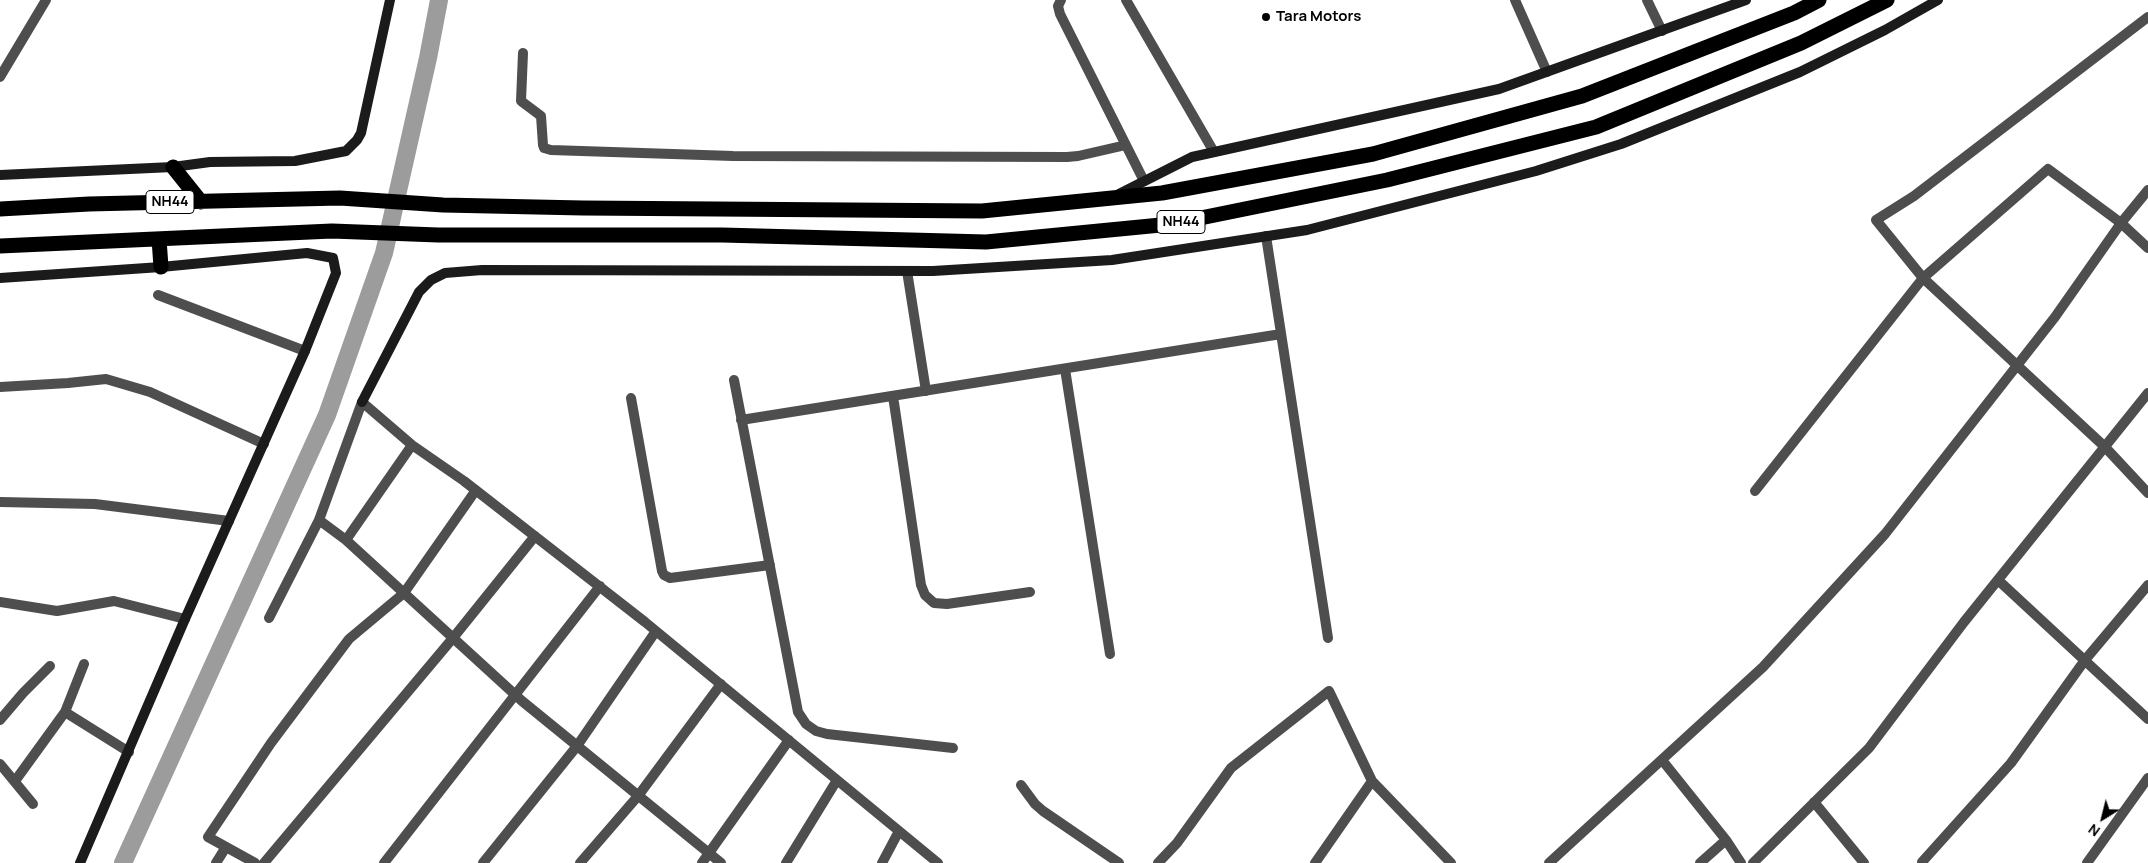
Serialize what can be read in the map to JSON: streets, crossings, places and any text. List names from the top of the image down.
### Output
{
  "streets": {
    "highway": ["NH44"]
  },
  "places": ["Tara Motors"],
  "north": "bottom left"
}
